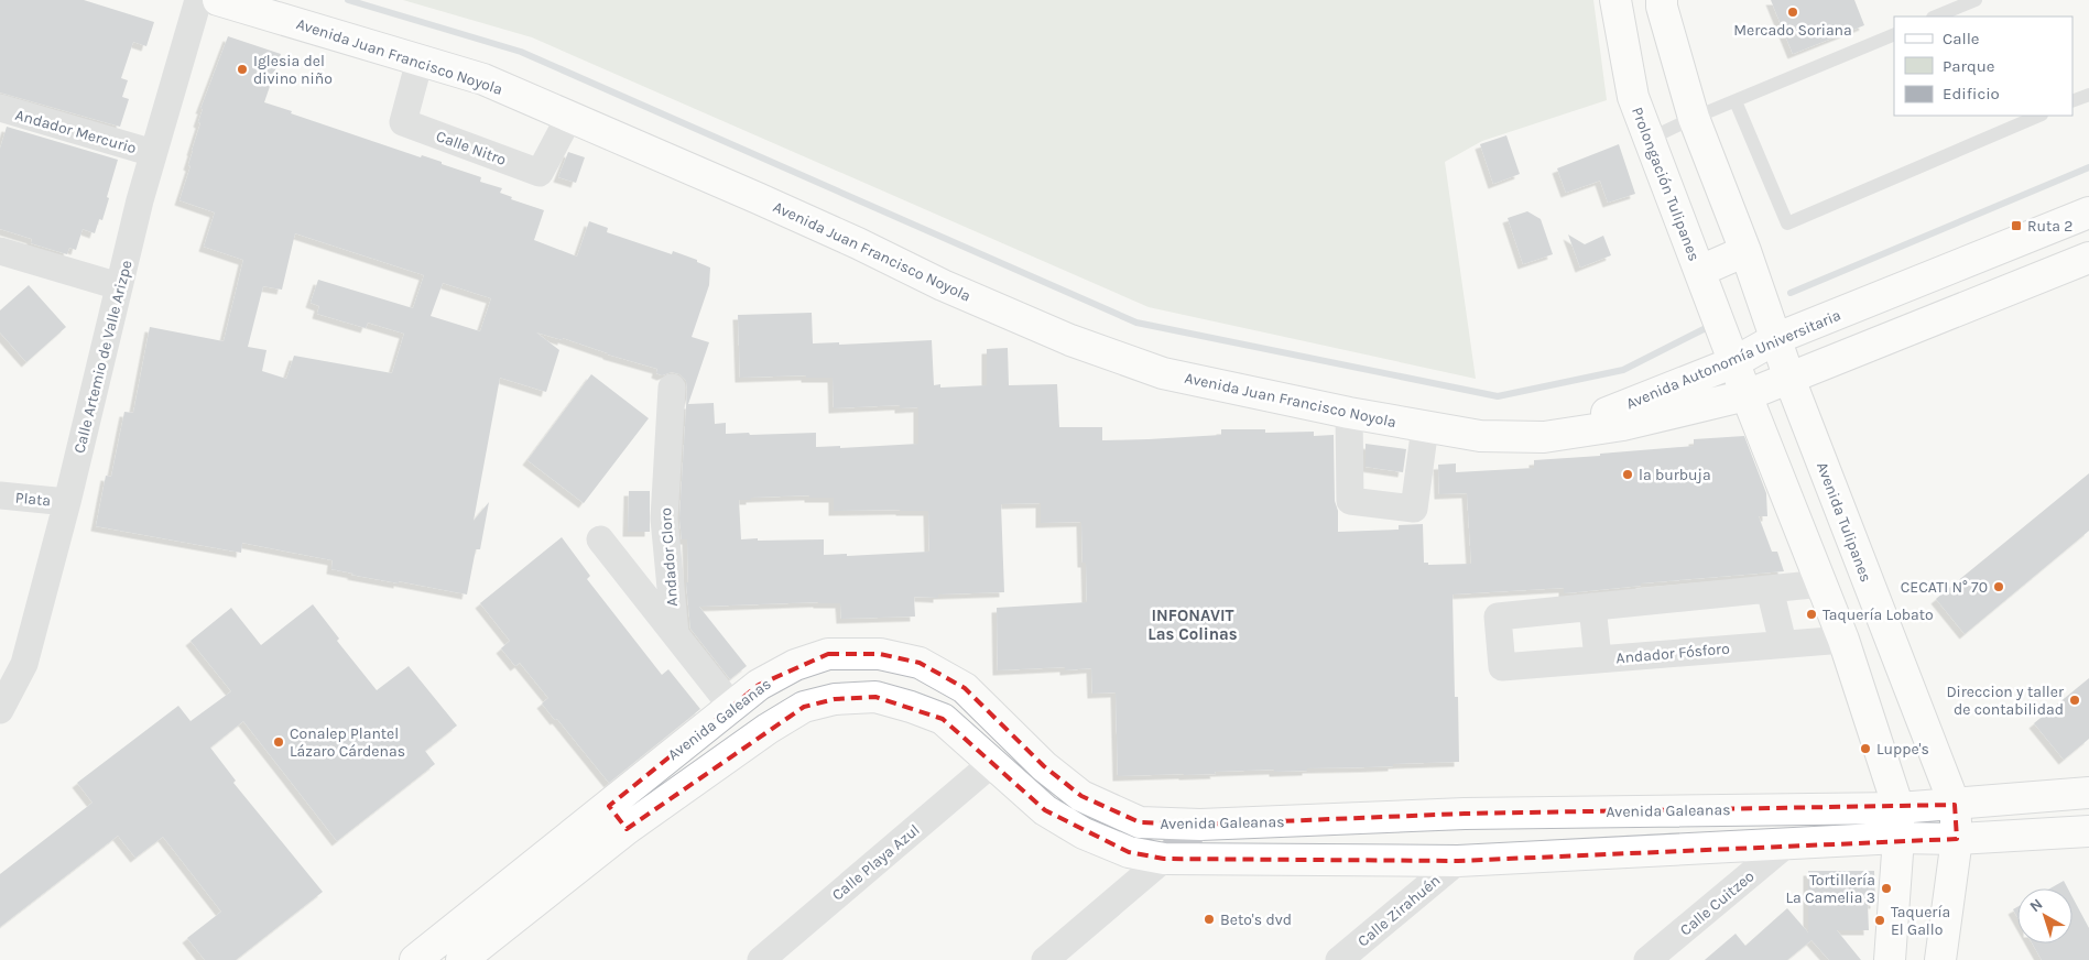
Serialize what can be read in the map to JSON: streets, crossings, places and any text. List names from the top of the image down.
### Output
{
  "streets": {
    "street": [
      "Avenida Juan Francisco Noyola",
      "Andador Mercurio",
      "Calle Nitro",
      "Prolongación Tulipanes",
      "Calle Artemio de Valle Arizpe",
      "Avenida Autonomía Universitaria",
      "Plata",
      "Avenida Tulipanes",
      "Andador Cloro",
      "Andador Fósforo",
      "Avenida Galeanas",
      "Calle Playa Azul",
      "Calle Cuitzeo",
      "Calle Zirahuén"
    ]
  },
  "crossings": [
    ["Avenida Juan Francisco Noyola", "Calle Nitro"],
    ["Avenida Juan Francisco Noyola", "Avenida Autonomía Universitaria"],
    ["Andador Mercurio", "Calle Artemio de Valle Arizpe"],
    ["Prolongación Tulipanes", "Avenida Autonomía Universitaria"],
    ["Calle Artemio de Valle Arizpe", "Plata"],
    ["Avenida Autonomía Universitaria", "Avenida Tulipanes"],
    ["Avenida Tulipanes", "Avenida Galeanas"],
    ["Avenida Galeanas", "Calle Playa Azul"],
    ["Avenida Galeanas", "Calle Cuitzeo"],
    ["Avenida Galeanas", "Calle Zirahuén"]
  ],
  "districts": ["INFONAVIT Las Colinas"],
  "places": {
    "other": [
      "Mercado Soriana",
      "Iglesia del divino niño",
      "la burbuja",
      "CECATI N° 70",
      "Taquería Lobato",
      "Direccion y taller de contabilidad",
      "Conalep Plantel Lázaro Cárdenas",
      "Luppe's",
      "Tortillería La Camelia 3",
      "Beto's dvd",
      "Taquería El Gallo"
    ],
    "transit": ["Ruta 2"]
  },
  "legend": ["Calle", "Parque", "Edificio"],
  "north": "top left"
}
